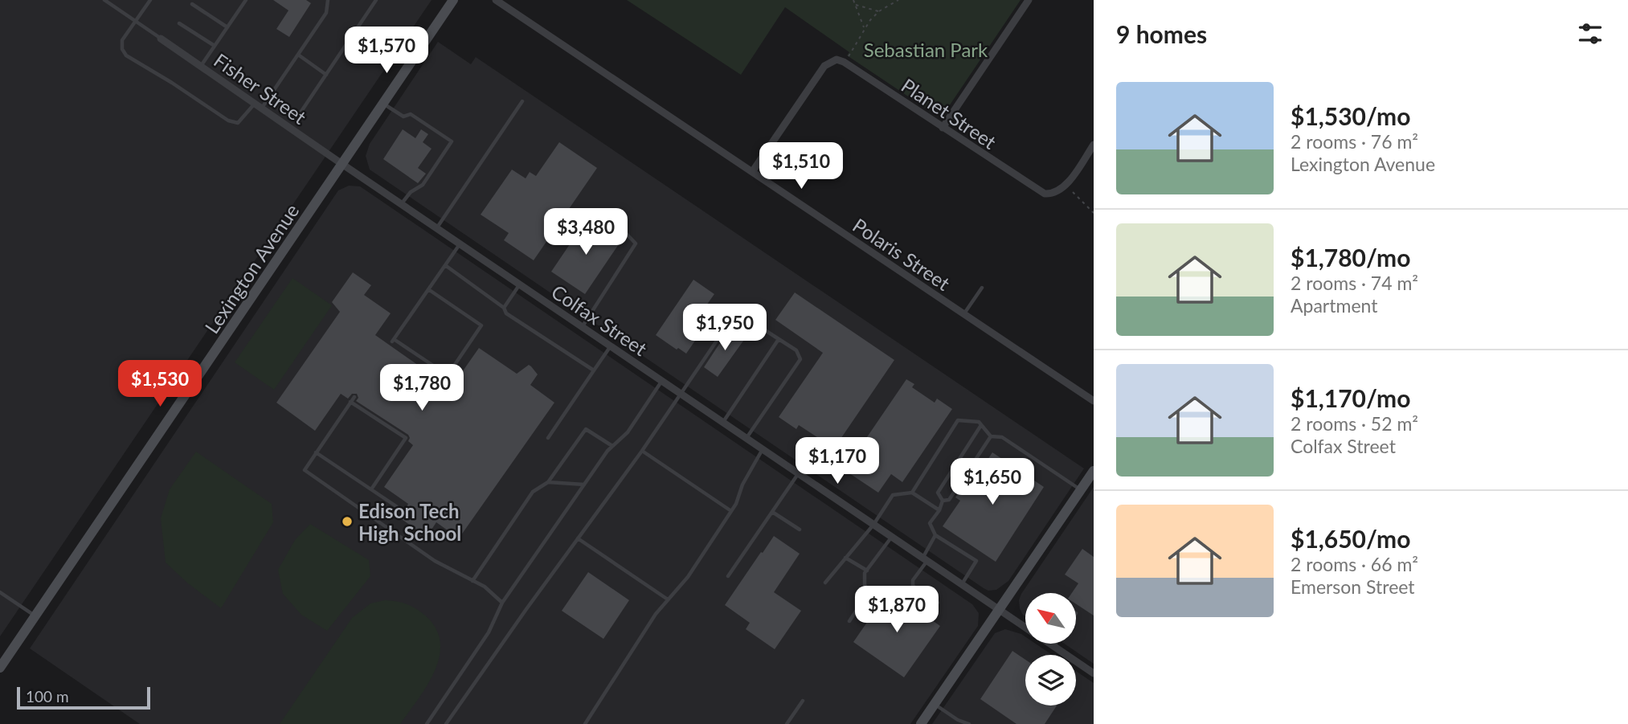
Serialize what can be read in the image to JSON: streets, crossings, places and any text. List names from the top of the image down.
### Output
{
  "streets": {
    "main road": ["Lexington Avenue"],
    "street": [
      "Fisher Street",
      "Planet Street",
      "Polaris Street",
      "Colfax Street"
    ]
  },
  "crossings": [
    ["Fisher Street", "Lexington Avenue"],
    ["Fisher Street", "Colfax Street"],
    ["Planet Street", "Polaris Street"],
    ["Lexington Avenue", "Colfax Street"]
  ],
  "parks": ["Sebastian Park"],
  "places": ["Edison Tech High School"],
  "scale_bar": "100 m",
  "north": "top left",
  "page": {
    "heading": "9 homes",
    "price": [
      "$1,570",
      "$1,510",
      "$3,480",
      "$1,950",
      "$1,530",
      "$1,780",
      "$1,170",
      "$1,650",
      "$1,870"
    ],
    "list": [
      {
        "name": "$1,530/mo",
        "note": "2 rooms · 76 m² · Lexington Avenue"
      },
      {
        "name": "$1,780/mo",
        "note": "2 rooms · 74 m² · Apartment"
      },
      {
        "name": "$1,170/mo",
        "note": "2 rooms · 52 m² · Colfax Street"
      },
      {
        "name": "$1,650/mo",
        "note": "2 rooms · 66 m² · Emerson Street"
      }
    ],
    "scale": "100 m"
  }
}
